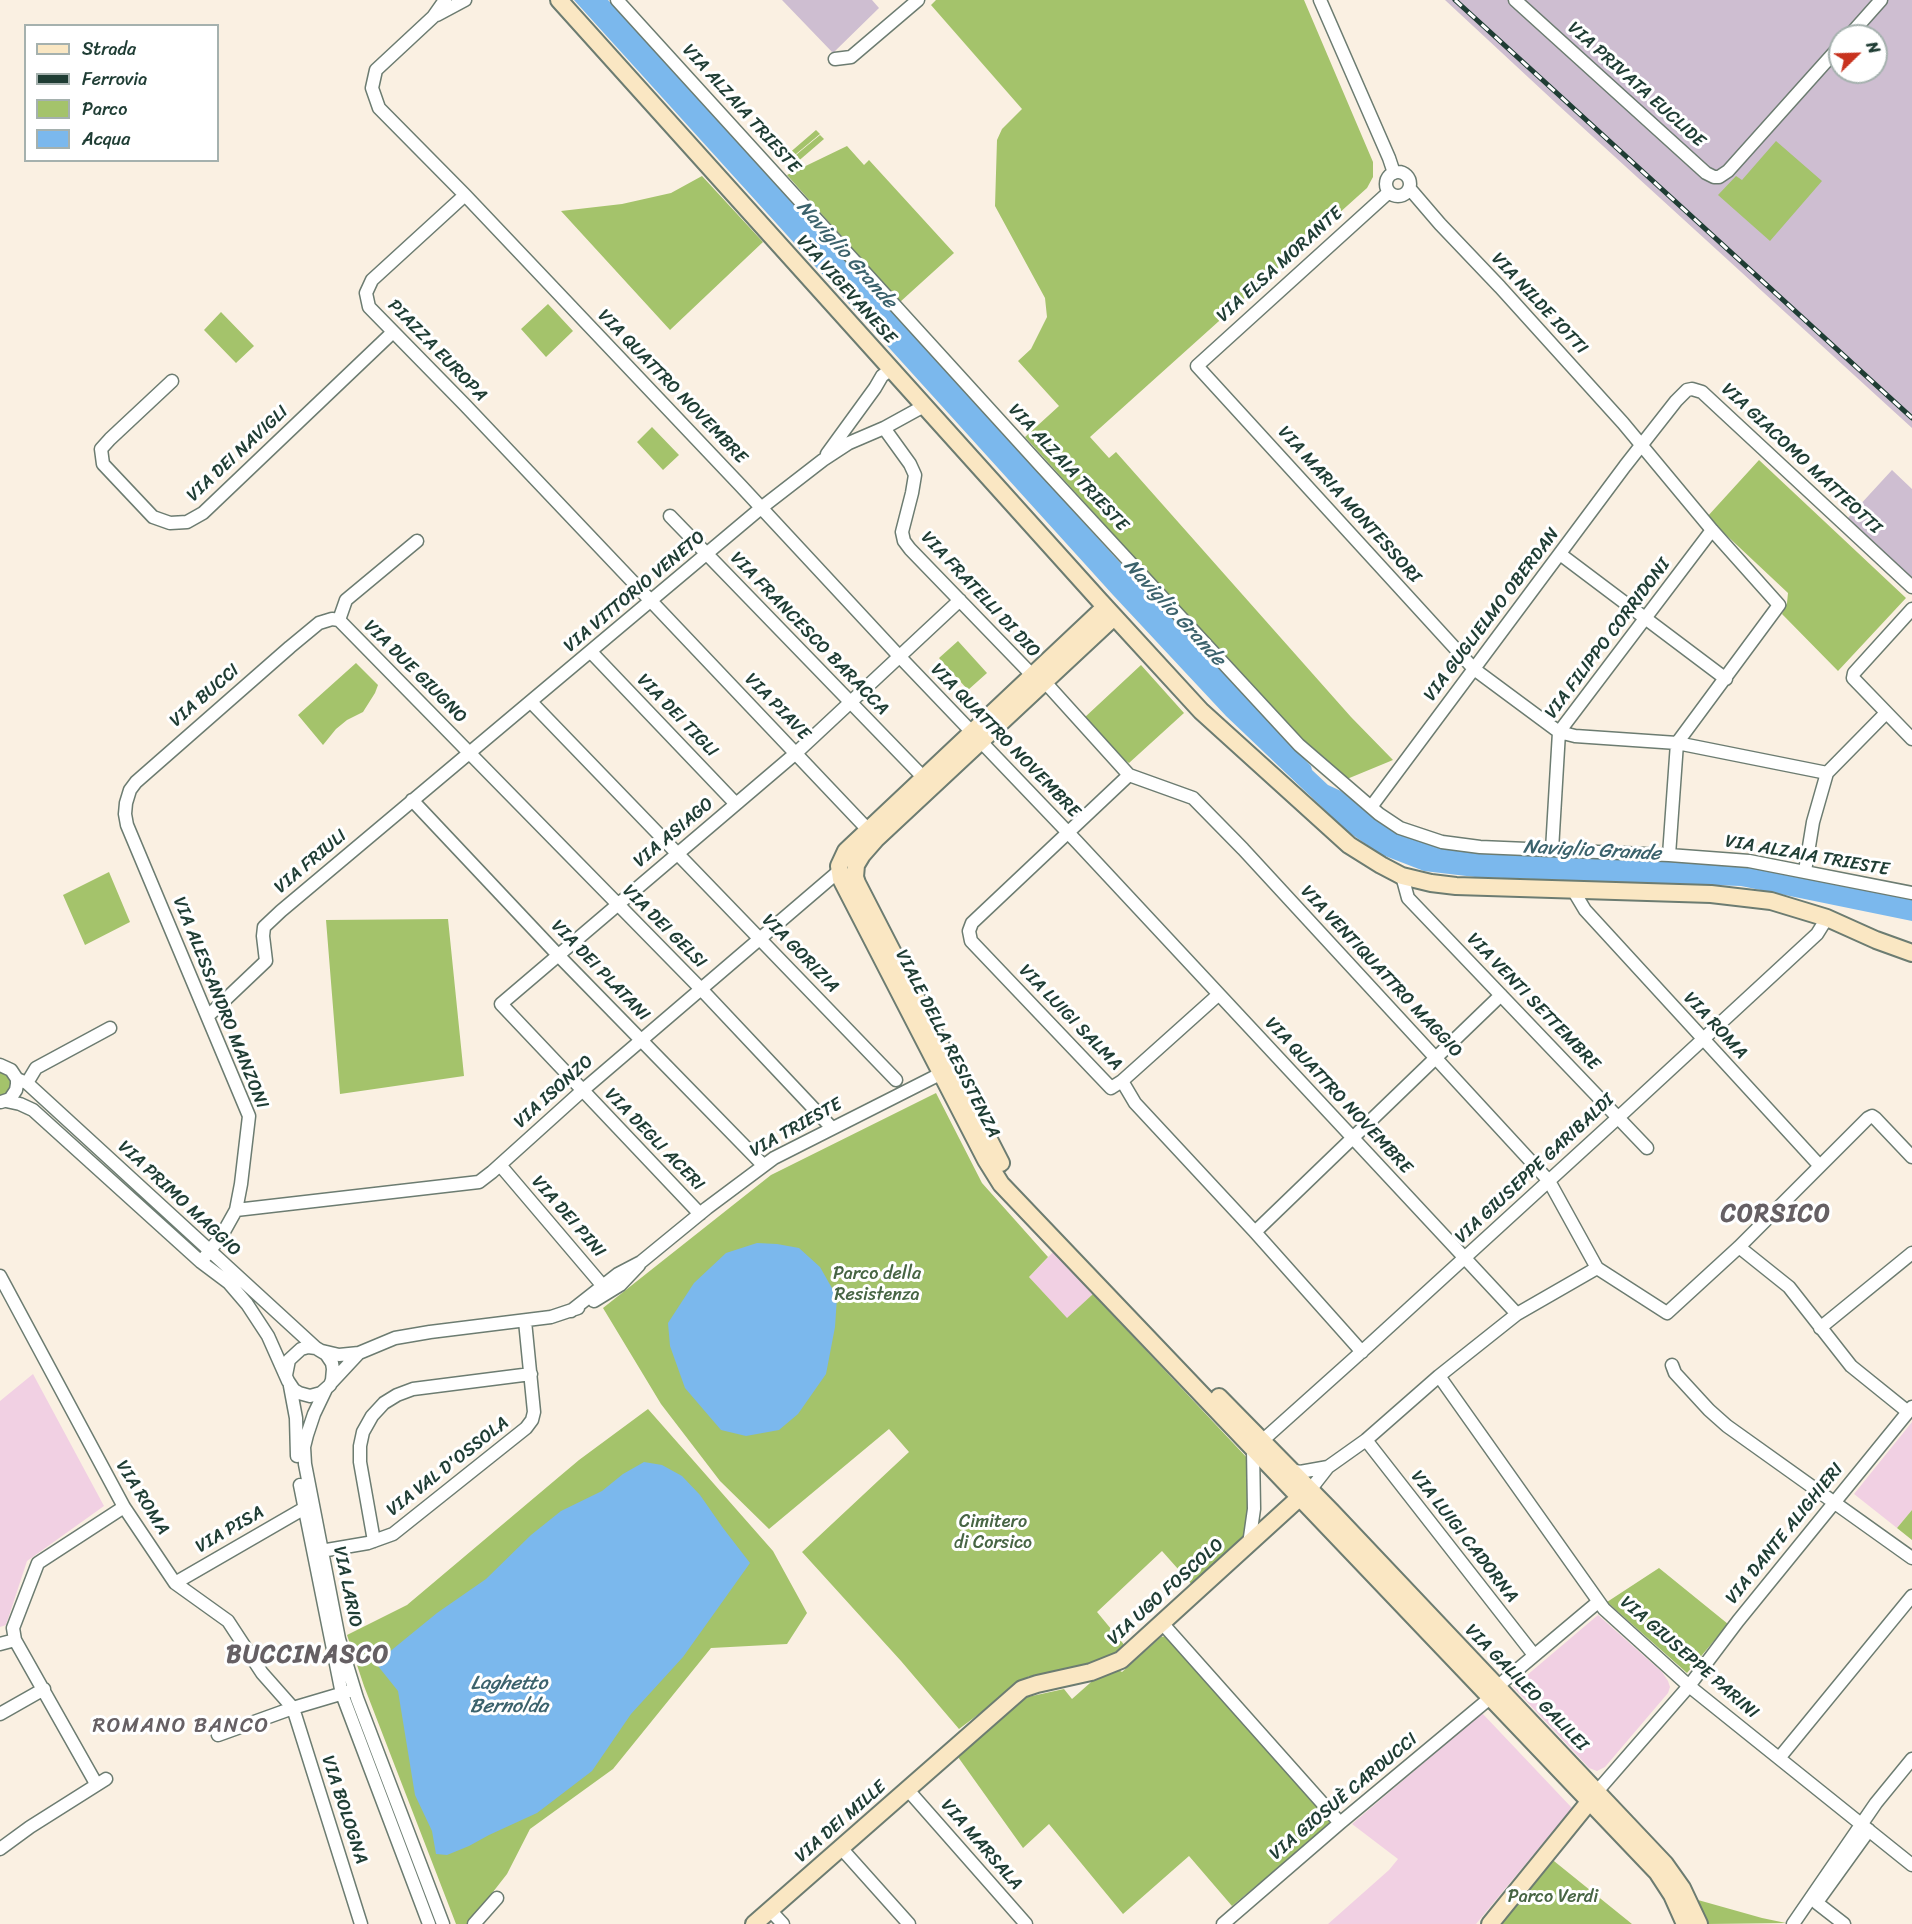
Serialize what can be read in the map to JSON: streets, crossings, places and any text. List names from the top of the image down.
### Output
{
  "streets": {
    "street": [
      "VIA PRIVATA EUCLIDE",
      "VIA ALZAIA TRIESTE",
      "VIA ELSA MORANTE",
      "VIA VIGEVANESE",
      "VIA NILDE IOTTI",
      "PIAZZA EUROPA",
      "VIA QUATTRO NOVEMBRE",
      "VIA DEI NAVIGLI",
      "VIA GIACOMO MATTEOTTI",
      "VIA MARIA MONTESSORI",
      "VIA VITTORIO VENETO",
      "VIA FRATELLI DI DIO",
      "VIA GUGLIELMO OBERDAN",
      "VIA FRANCESCO BARACCA",
      "VIA FILIPPO CORRIDONI",
      "VIA DUE GIUGNO",
      "VIA BUCCI",
      "VIA PIAVE",
      "VIA DEI TIGLI",
      "VIA ASIAGO",
      "VIA FRIULI",
      "VIA DEI GELSI",
      "VIA GORIZIA",
      "VIA DEI PLATANI",
      "VIA VENTIQUATTRO MAGGIO",
      "VIA VENTI SETTEMBRE",
      "VIA ALESSANDRO MANZONI",
      "VIA LUIGI SALMA",
      "VIA ROMA",
      "VIALE DELLA RESISTENZA",
      "VIA ISONZO",
      "VIA TRIESTE",
      "VIA DEGLI ACERI",
      "VIA GIUSEPPE GARIBALDI",
      "VIA PRIMO MAGGIO",
      "VIA DEI PINI",
      "VIA VAL D'OSSOLA",
      "VIA PISA",
      "VIA DANTE ALIGHIERI",
      "VIA LUIGI CADORNA",
      "VIA LARIO",
      "VIA UGO FOSCOLO",
      "VIA GIUSEPPE PARINI",
      "VIA GALILEO GALILEI",
      "VIA GIOSUÈ CARDUCCI",
      "VIA BOLOGNA",
      "VIA DEI MILLE",
      "VIA MARSALA"
    ]
  },
  "crossings": [
    ["VIA ALZAIA TRIESTE", "VIA GUGLIELMO OBERDAN"],
    ["VIA ALZAIA TRIESTE", "VIA FILIPPO CORRIDONI"],
    ["VIA ELSA MORANTE", "VIA NILDE IOTTI"],
    ["VIA ELSA MORANTE", "VIA MARIA MONTESSORI"],
    ["VIA VIGEVANESE", "VIA VITTORIO VENETO"],
    ["VIA VIGEVANESE", "VIA VENTI SETTEMBRE"],
    ["VIA VIGEVANESE", "VIA ROMA"],
    ["VIA VIGEVANESE", "VIALE DELLA RESISTENZA"],
    ["VIA VIGEVANESE", "VIA GIUSEPPE GARIBALDI"],
    ["VIA NILDE IOTTI", "VIA GIACOMO MATTEOTTI"],
    ["VIA NILDE IOTTI", "VIA GUGLIELMO OBERDAN"],
    ["VIA NILDE IOTTI", "VIA FILIPPO CORRIDONI"],
    ["PIAZZA EUROPA", "VIA QUATTRO NOVEMBRE"],
    ["PIAZZA EUROPA", "VIA DEI NAVIGLI"],
    ["PIAZZA EUROPA", "VIA VITTORIO VENETO"],
    ["PIAZZA EUROPA", "VIA PIAVE"],
    ["VIA QUATTRO NOVEMBRE", "VIA VITTORIO VENETO"],
    ["VIA QUATTRO NOVEMBRE", "VIA ASIAGO"],
    ["VIA QUATTRO NOVEMBRE", "VIA LUIGI SALMA"],
    ["VIA QUATTRO NOVEMBRE", "VIALE DELLA RESISTENZA"],
    ["VIA QUATTRO NOVEMBRE", "VIA GIUSEPPE GARIBALDI"],
    ["VIA QUATTRO NOVEMBRE", "VIA UGO FOSCOLO"],
    ["VIA GIACOMO MATTEOTTI", "VIA GUGLIELMO OBERDAN"],
    ["VIA MARIA MONTESSORI", "VIA GUGLIELMO OBERDAN"],
    ["VIA MARIA MONTESSORI", "VIA FILIPPO CORRIDONI"],
    ["VIA VITTORIO VENETO", "VIA FRATELLI DI DIO"],
    ["VIA VITTORIO VENETO", "VIA FRANCESCO BARACCA"],
    ["VIA VITTORIO VENETO", "VIA DUE GIUGNO"],
    ["VIA VITTORIO VENETO", "VIA PIAVE"],
    ["VIA VITTORIO VENETO", "VIA DEI TIGLI"],
    ["VIA VITTORIO VENETO", "VIA FRIULI"],
    ["VIA VITTORIO VENETO", "VIA DEI GELSI"],
    ["VIA VITTORIO VENETO", "VIA GORIZIA"],
    ["VIA FRATELLI DI DIO", "VIA ASIAGO"],
    ["VIA FRATELLI DI DIO", "VIA VENTIQUATTRO MAGGIO"],
    ["VIA FRATELLI DI DIO", "VIALE DELLA RESISTENZA"],
    ["VIA FRANCESCO BARACCA", "VIA ASIAGO"],
    ["VIA FRANCESCO BARACCA", "VIALE DELLA RESISTENZA"],
    ["VIA DUE GIUGNO", "VIA BUCCI"],
    ["VIA DUE GIUGNO", "VIA FRIULI"],
    ["VIA DUE GIUGNO", "VIA DEI GELSI"],
    ["VIA BUCCI", "VIA ALESSANDRO MANZONI"],
    ["VIA PIAVE", "VIA ASIAGO"],
    ["VIA PIAVE", "VIALE DELLA RESISTENZA"],
    ["VIA DEI TIGLI", "VIA ASIAGO"],
    ["VIA ASIAGO", "VIA DEI GELSI"],
    ["VIA ASIAGO", "VIA GORIZIA"],
    ["VIA ASIAGO", "VIA DEI PLATANI"],
    ["VIA ASIAGO", "VIA ISONZO"],
    ["VIA ASIAGO", "VIA DEGLI ACERI"],
    ["VIA FRIULI", "VIA DEI GELSI"],
    ["VIA FRIULI", "VIA DEI PLATANI"],
    ["VIA FRIULI", "VIA ALESSANDRO MANZONI"],
    ["VIA DEI GELSI", "VIA ISONZO"],
    ["VIA DEI GELSI", "VIA TRIESTE"],
    ["VIA GORIZIA", "VIA ISONZO"],
    ["VIA DEI PLATANI", "VIA ISONZO"],
    ["VIA DEI PLATANI", "VIA TRIESTE"],
    ["VIA VENTIQUATTRO MAGGIO", "VIA LUIGI SALMA"],
    ["VIA VENTIQUATTRO MAGGIO", "VIALE DELLA RESISTENZA"],
    ["VIA VENTIQUATTRO MAGGIO", "VIA GIUSEPPE GARIBALDI"],
    ["VIA VENTIQUATTRO MAGGIO", "VIA UGO FOSCOLO"],
    ["VIA VENTI SETTEMBRE", "VIA GIUSEPPE GARIBALDI"],
    ["VIA ALESSANDRO MANZONI", "VIA ISONZO"],
    ["VIA ALESSANDRO MANZONI", "VIA PRIMO MAGGIO"],
    ["VIA LUIGI SALMA", "VIA GIUSEPPE GARIBALDI"],
    ["VIA ROMA", "VIA GIUSEPPE GARIBALDI"],
    ["VIA ROMA", "VIA PISA"],
    ["VIA ROMA", "VIA BOLOGNA"],
    ["VIALE DELLA RESISTENZA", "VIA ISONZO"],
    ["VIALE DELLA RESISTENZA", "VIA TRIESTE"],
    ["VIALE DELLA RESISTENZA", "VIA GIUSEPPE GARIBALDI"],
    ["VIALE DELLA RESISTENZA", "VIA UGO FOSCOLO"],
    ["VIALE DELLA RESISTENZA", "VIA GALILEO GALILEI"],
    ["VIA ISONZO", "VIA DEGLI ACERI"],
    ["VIA ISONZO", "VIA DEI PINI"],
    ["VIA TRIESTE", "VIA DEGLI ACERI"],
    ["VIA TRIESTE", "VIA PRIMO MAGGIO"],
    ["VIA TRIESTE", "VIA DEI PINI"],
    ["VIA TRIESTE", "VIA VAL D'OSSOLA"],
    ["VIA TRIESTE", "VIA LARIO"],
    ["VIA GIUSEPPE GARIBALDI", "VIA UGO FOSCOLO"],
    ["VIA PRIMO MAGGIO", "VIA LARIO"],
    ["VIA VAL D'OSSOLA", "VIA LARIO"],
    ["VIA PISA", "VIA LARIO"],
    ["VIA DANTE ALIGHIERI", "VIA GIUSEPPE PARINI"],
    ["VIA DANTE ALIGHIERI", "VIA GALILEO GALILEI"],
    ["VIA LUIGI CADORNA", "VIA UGO FOSCOLO"],
    ["VIA LUIGI CADORNA", "VIA GIOSUÈ CARDUCCI"],
    ["VIA UGO FOSCOLO", "VIA GIUSEPPE PARINI"],
    ["VIA UGO FOSCOLO", "VIA GALILEO GALILEI"],
    ["VIA UGO FOSCOLO", "VIA DEI MILLE"],
    ["VIA GIUSEPPE PARINI", "VIA GIOSUÈ CARDUCCI"],
    ["VIA GALILEO GALILEI", "VIA GIOSUÈ CARDUCCI"],
    ["VIA DEI MILLE", "VIA MARSALA"]
  ],
  "districts": ["CORSICO", "BUCCINASCO", "ROMANO BANCO"],
  "water": ["Naviglio Grande", "Laghetto Bernolda"],
  "parks": ["Parco della Resistenza", "Cimitero di Corsico", "Parco Verdi"],
  "legend": [
    "Strada",
    "Ferrovia",
    "Parco",
    "Acqua"
  ],
  "north": "top right"
}
